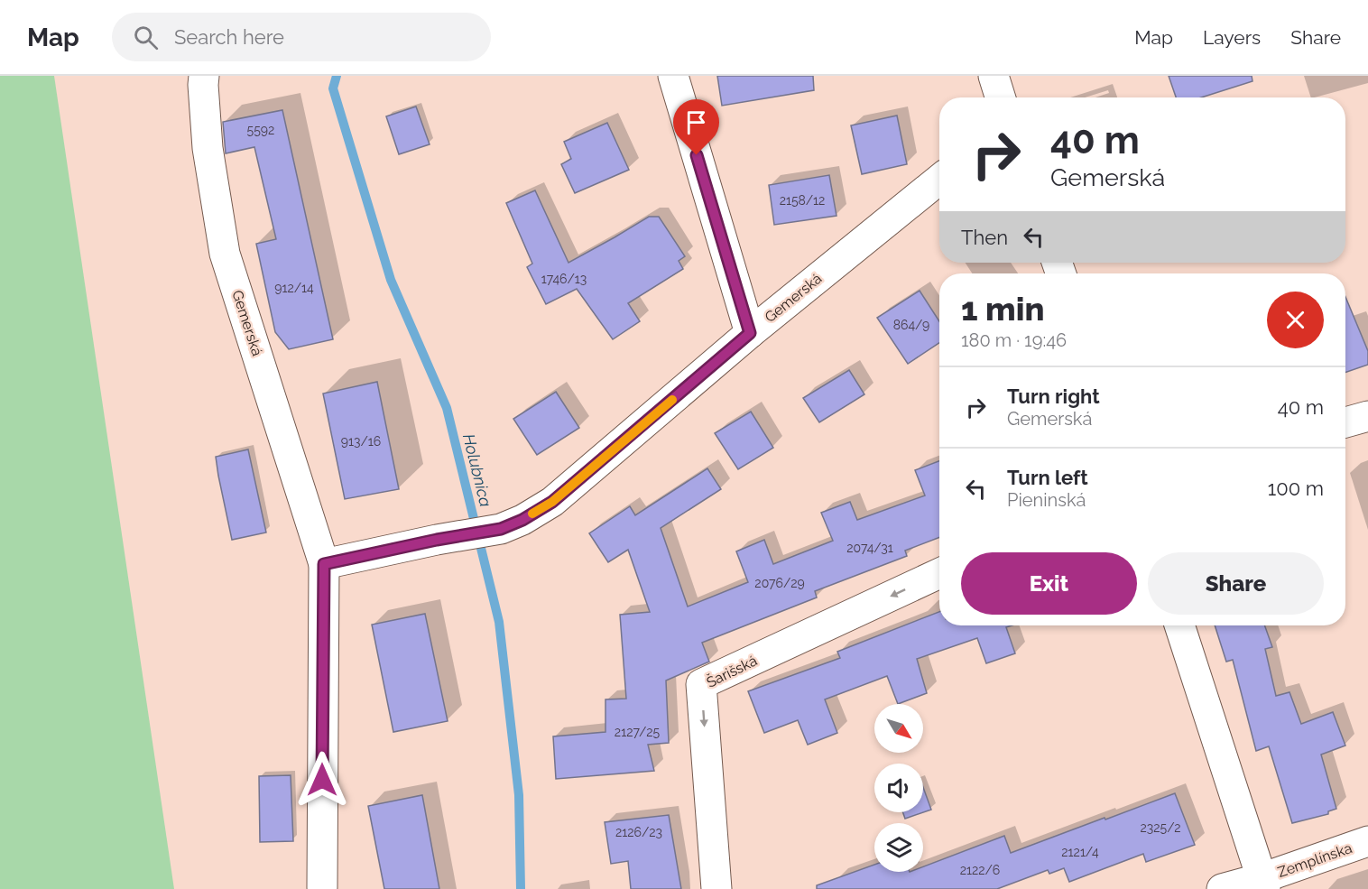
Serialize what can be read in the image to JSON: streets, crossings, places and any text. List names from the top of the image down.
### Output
{
  "streets": {
    "street": ["Gemerská", "Šarišská", "Zemplínska"]
  },
  "one_way": ["Šarišská"],
  "water": ["Holubnica"],
  "house_numbers": [
    "5592",
    "2158/12",
    "1746/13",
    "912/14",
    "864/9",
    "913/16",
    "2074/31",
    "2076/29",
    "2127/25",
    "2325/2",
    "2126/23",
    "2121/4",
    "2122/6"
  ],
  "north": "bottom right",
  "page": {
    "header": "Map",
    "search": "Search here",
    "nav": ["Map", "Layers", "Share"],
    "turn": ["40 m", "Gemerská"],
    "then": "Then",
    "heading": ["1 min", "180 m · 19:46"],
    "list": [
      {
        "name": "Turn right",
        "note": "Gemerská",
        "value": "40 m"
      },
      {
        "name": "Turn left",
        "note": "Pieninská",
        "value": "100 m"
      }
    ],
    "buttons": ["Exit", "Share"]
  }
}
